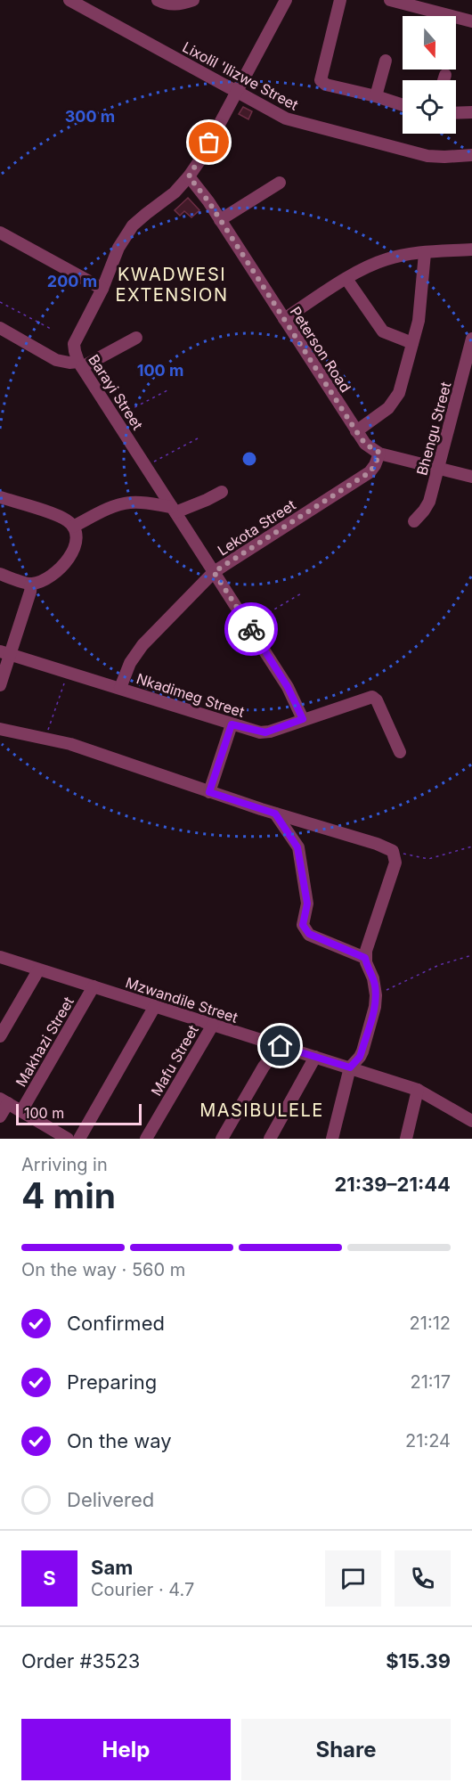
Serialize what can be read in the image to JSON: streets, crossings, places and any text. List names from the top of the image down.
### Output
{
  "streets": {
    "street": [
      "Lixolil 'Ilizwe Street",
      "Peterson Road",
      "Barayi Street",
      "Bhengu Street",
      "Lekota Street",
      "Nkadimeg Street",
      "Mzwandile Street",
      "Makhazi Street",
      "Mafu Street"
    ]
  },
  "crossings": [
    ["Lixolil 'Ilizwe Street", "Barayi Street"],
    ["Peterson Road", "Barayi Street"],
    ["Peterson Road", "Bhengu Street"],
    ["Peterson Road", "Lekota Street"],
    ["Barayi Street", "Lekota Street"],
    ["Barayi Street", "Nkadimeg Street"],
    ["Lekota Street", "Nkadimeg Street"],
    ["Mzwandile Street", "Makhazi Street"],
    ["Mzwandile Street", "Mafu Street"]
  ],
  "districts": ["KWADWESI EXTENSION", "MASIBULELE"],
  "scale_bar": "100 m",
  "north": "bottom",
  "page": {
    "scale": "100 m",
    "heading": ["4 min", "Arriving in", "21:39–21:44"],
    "panel": [
      "Sam",
      "Courier · 4.7",
      "Order #3523",
      "$15.39"
    ],
    "bar": "On the way · 560 m",
    "list": [
      ["Confirmed", "21:12"],
      ["Preparing", "21:17"],
      ["On the way", "21:24"],
      "Delivered"
    ],
    "round": "S",
    "buttons": ["Help", "Share"]
  },
  "rings": ["300 m", "200 m", "100 m"]
}
